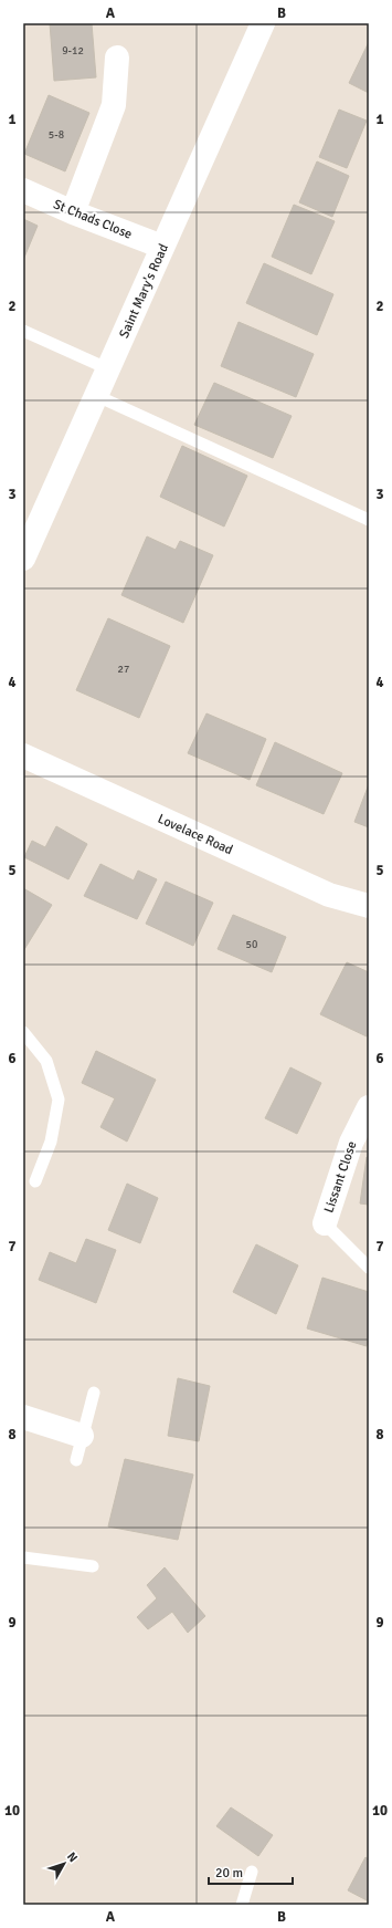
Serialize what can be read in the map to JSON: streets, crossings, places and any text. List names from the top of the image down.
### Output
{
  "streets": {
    "street": [
      "St Chads Close",
      "Saint Mary's Road",
      "Lovelace Road",
      "Lissant Close"
    ]
  },
  "crossings": [
    ["St Chads Close", "Saint Mary's Road"]
  ],
  "house_numbers": [
    "9-12",
    "5-8",
    "27",
    "50"
  ],
  "scale_bar": "20 m",
  "north": "top right",
  "grid": {
    "columns": ["A", "B"],
    "rows": [
      "1",
      "2",
      "3",
      "4",
      "5",
      "6",
      "7",
      "8",
      "9",
      "10"
    ]
  }
}
